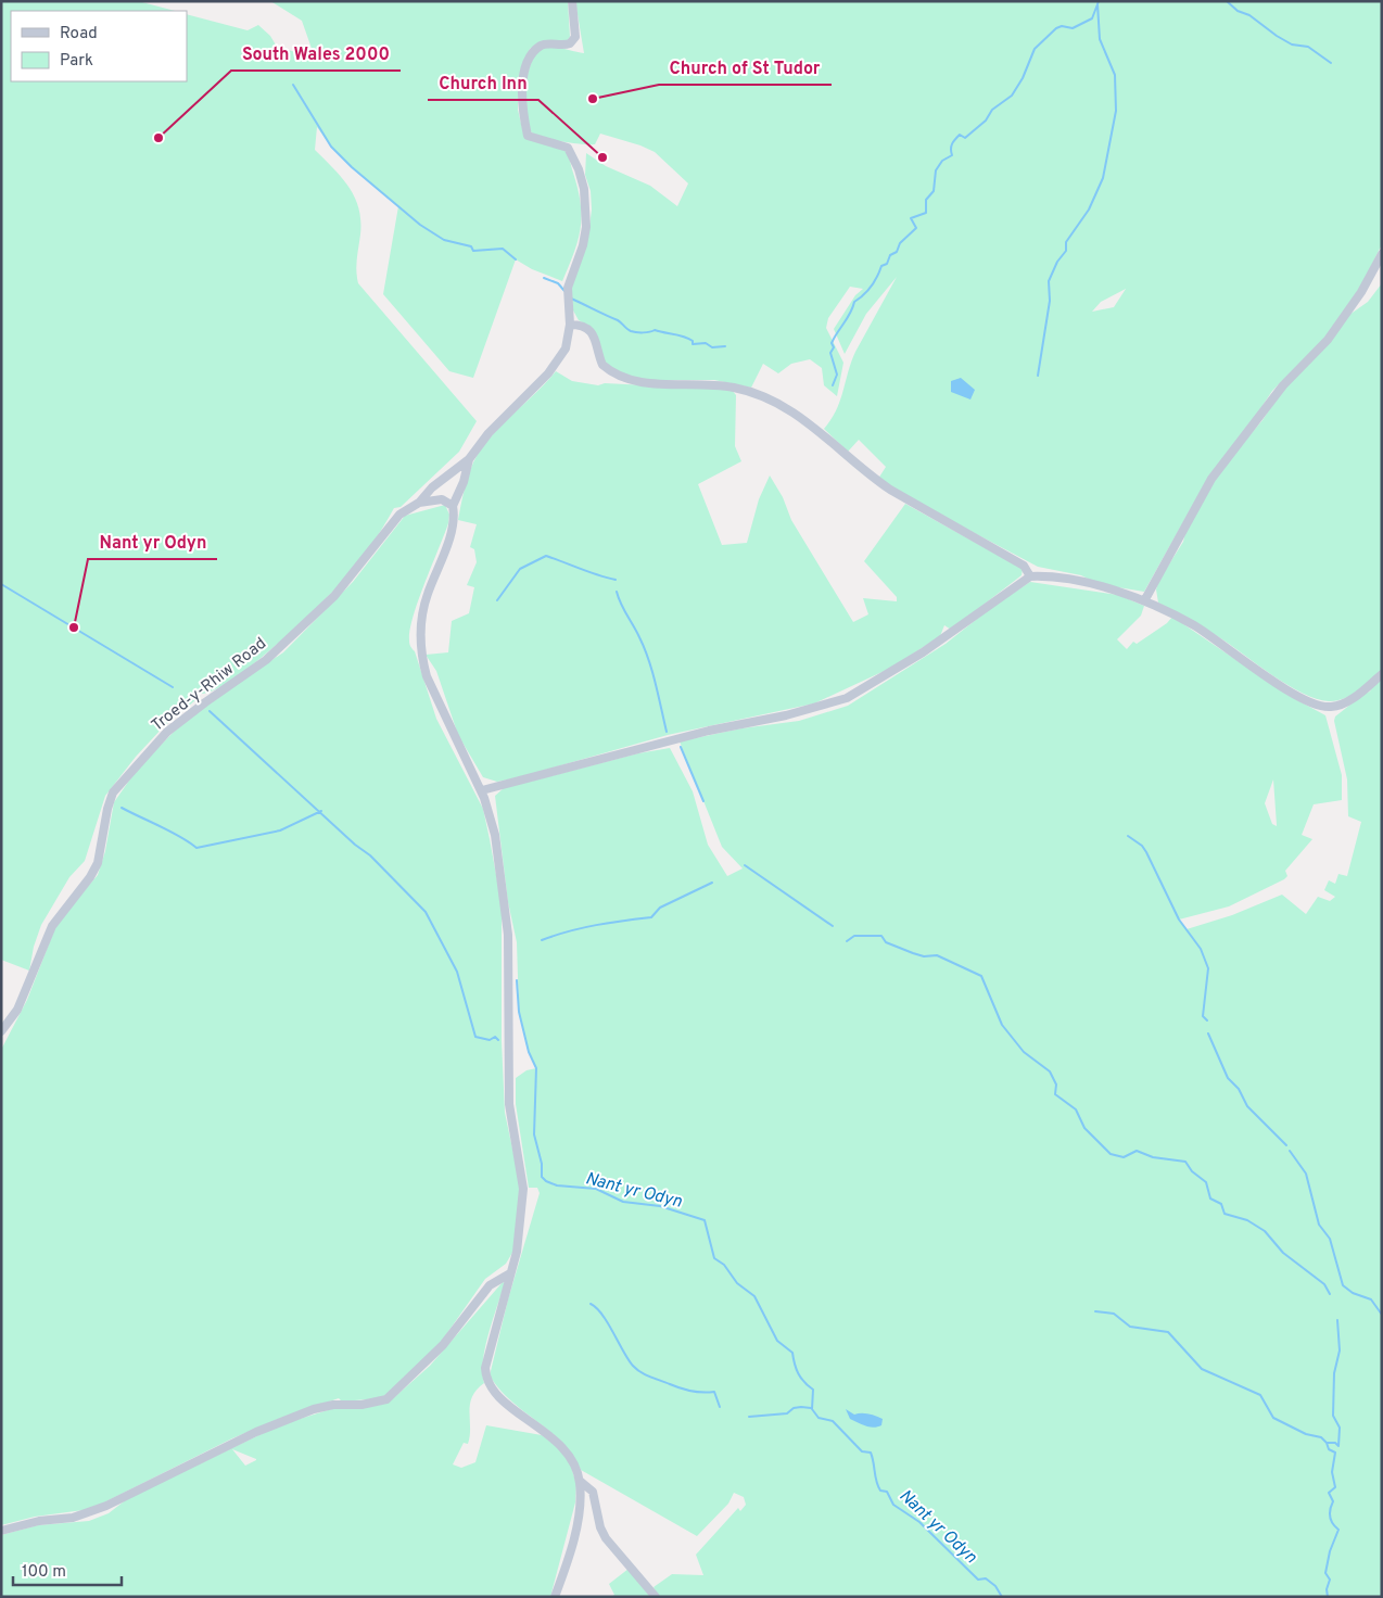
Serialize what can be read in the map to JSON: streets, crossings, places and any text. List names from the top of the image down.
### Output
{
  "streets": {
    "street": ["Troed-y-Rhiw Road"]
  },
  "water": ["Nant yr Odyn"],
  "places": [
    "Church of St Tudor",
    "South Wales 2000",
    "Church Inn",
    "Nant yr Odyn"
  ],
  "legend": ["Road", "Park"],
  "scale_bar": "100 m"
}
